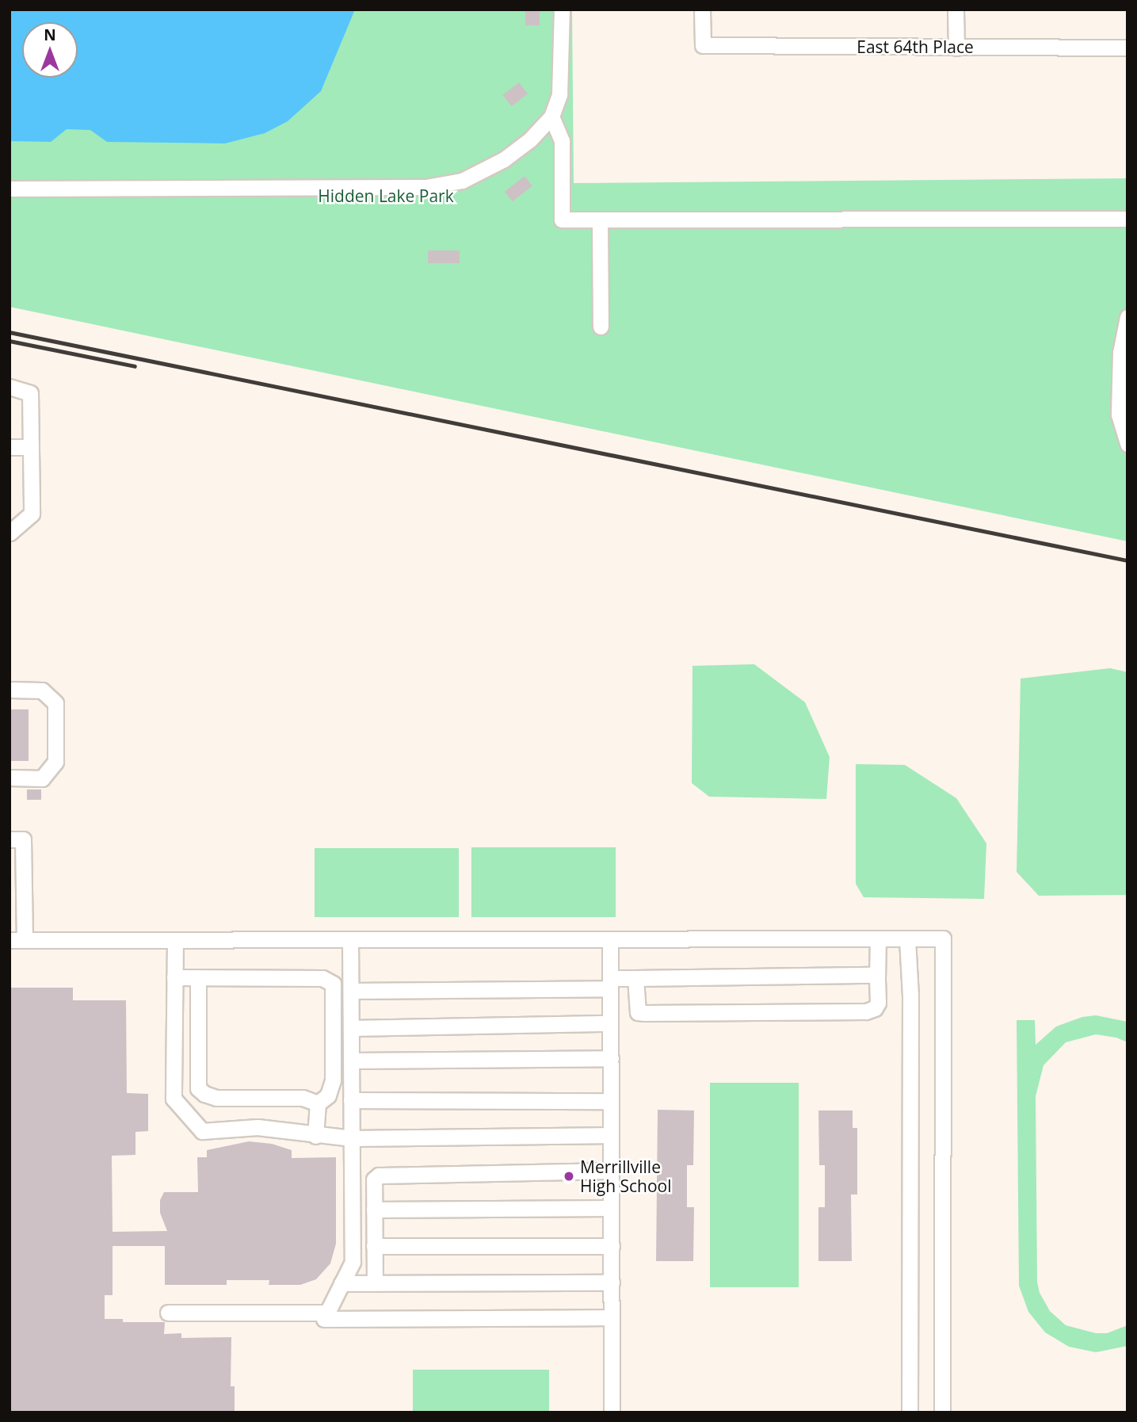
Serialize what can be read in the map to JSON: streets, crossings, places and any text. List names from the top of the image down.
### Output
{
  "streets": {
    "street": ["East 64th Place"]
  },
  "parks": ["Hidden Lake Park"],
  "places": ["Merrillville High School"],
  "north": "top"
}
